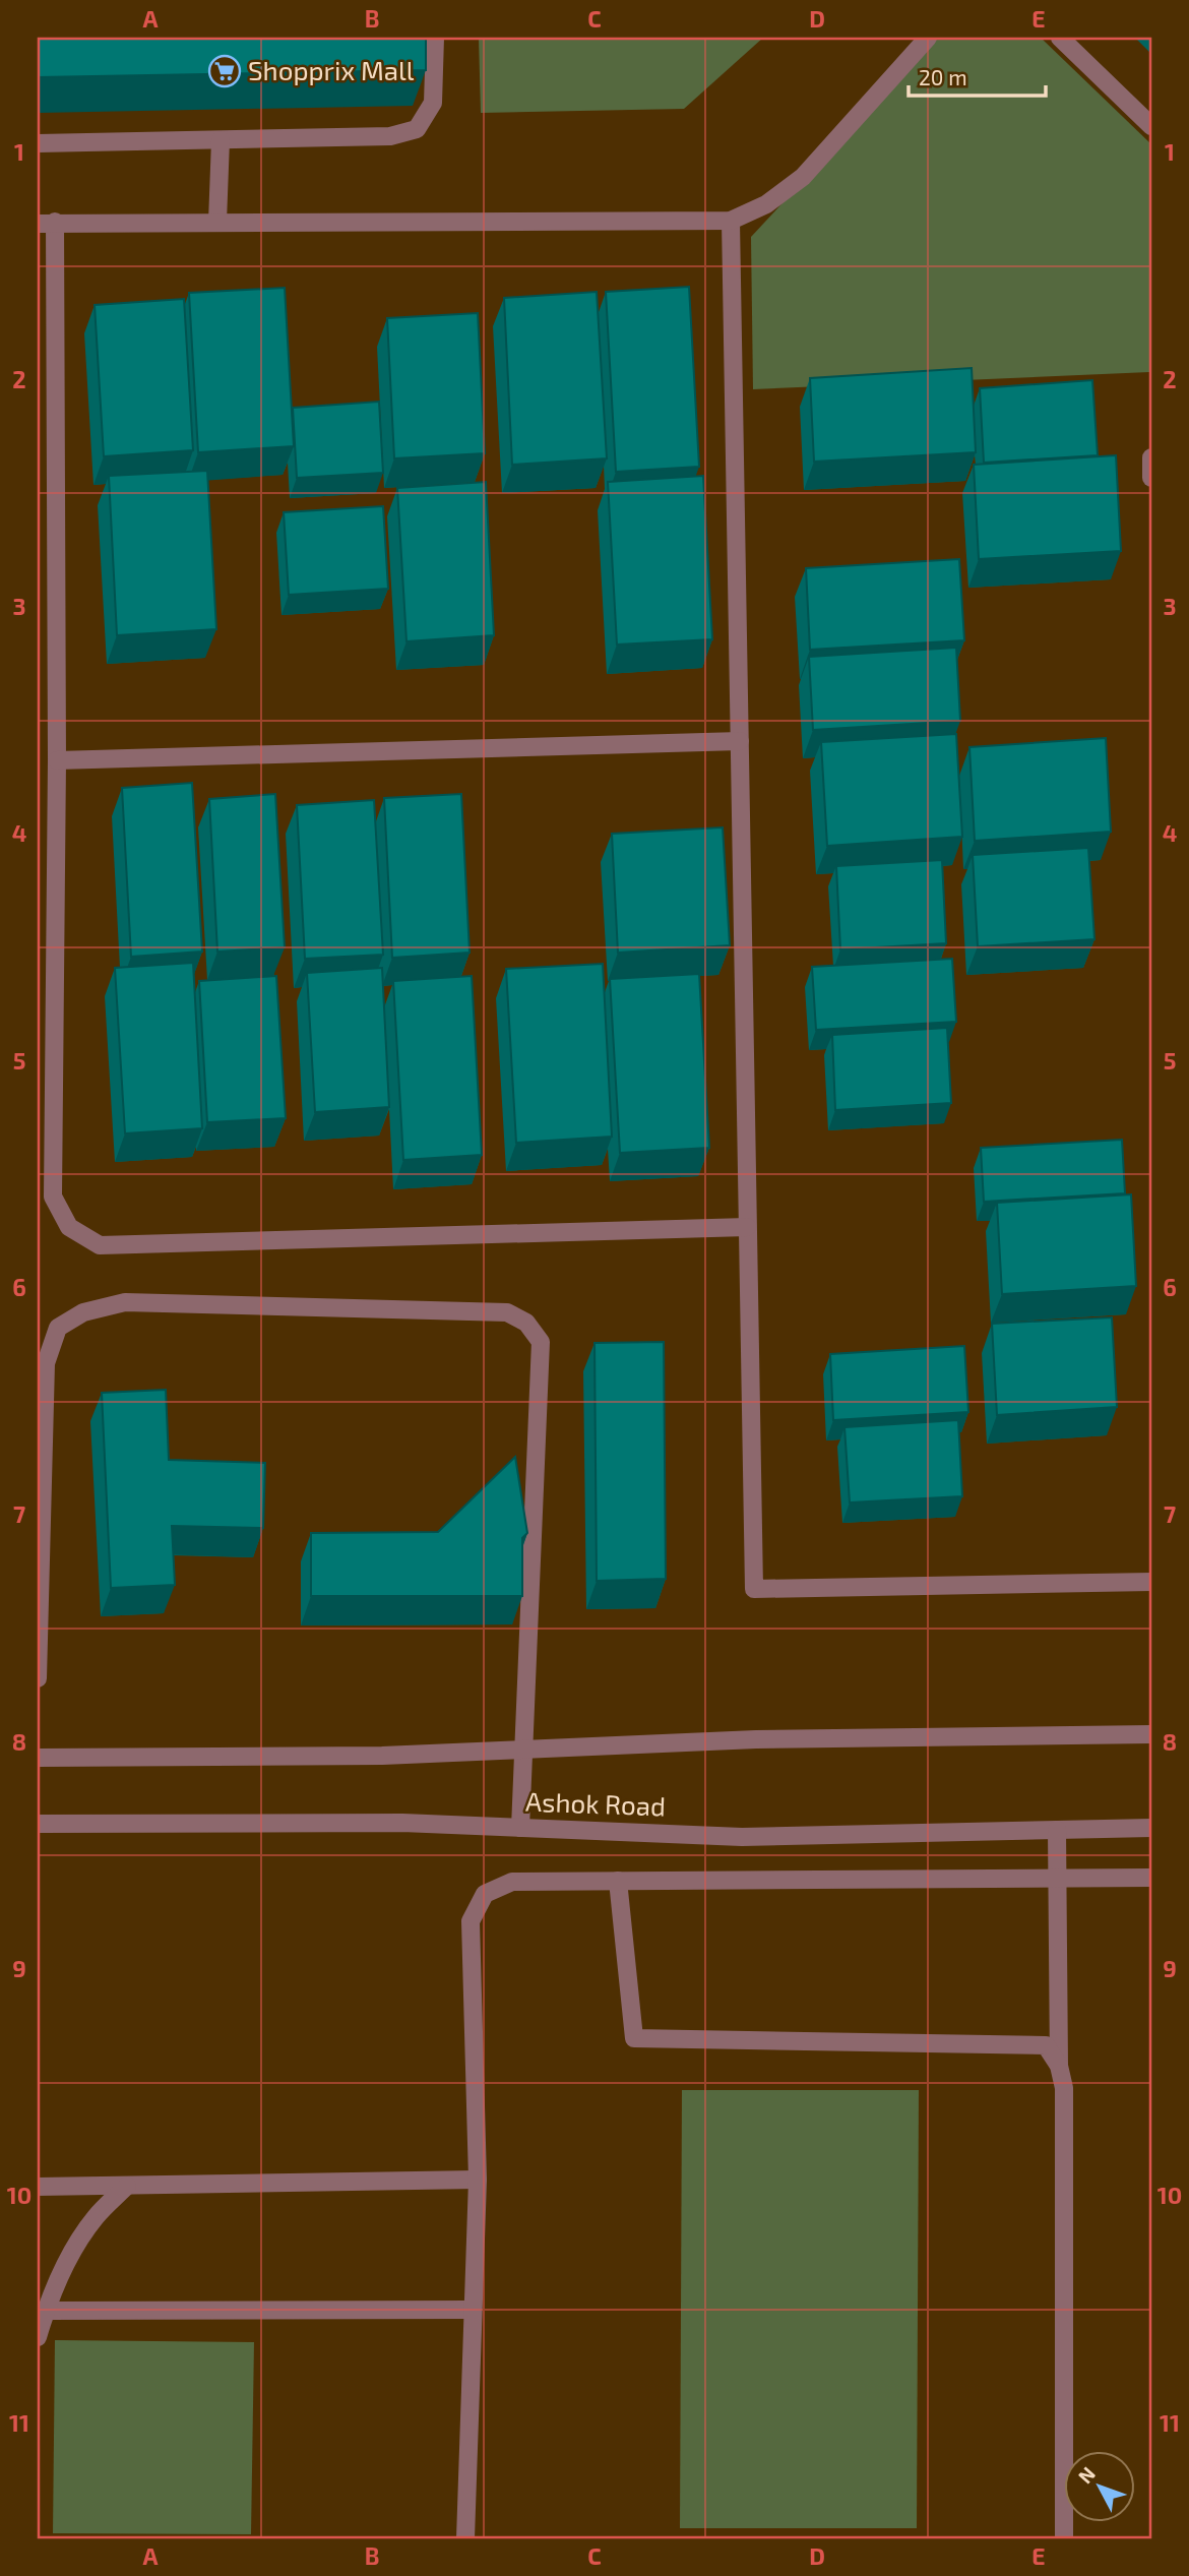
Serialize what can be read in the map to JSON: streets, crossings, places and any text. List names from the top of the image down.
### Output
{
  "streets": {
    "street": ["Ashok Road"]
  },
  "places": {
    "supermarket": ["Shopprix Mall"]
  },
  "scale_bar": "20 m",
  "north": "top left",
  "grid": {
    "columns": [
      "A",
      "B",
      "C",
      "D",
      "E"
    ],
    "rows": [
      "1",
      "2",
      "3",
      "4",
      "5",
      "6",
      "7",
      "8",
      "9",
      "10",
      "11"
    ]
  }
}
